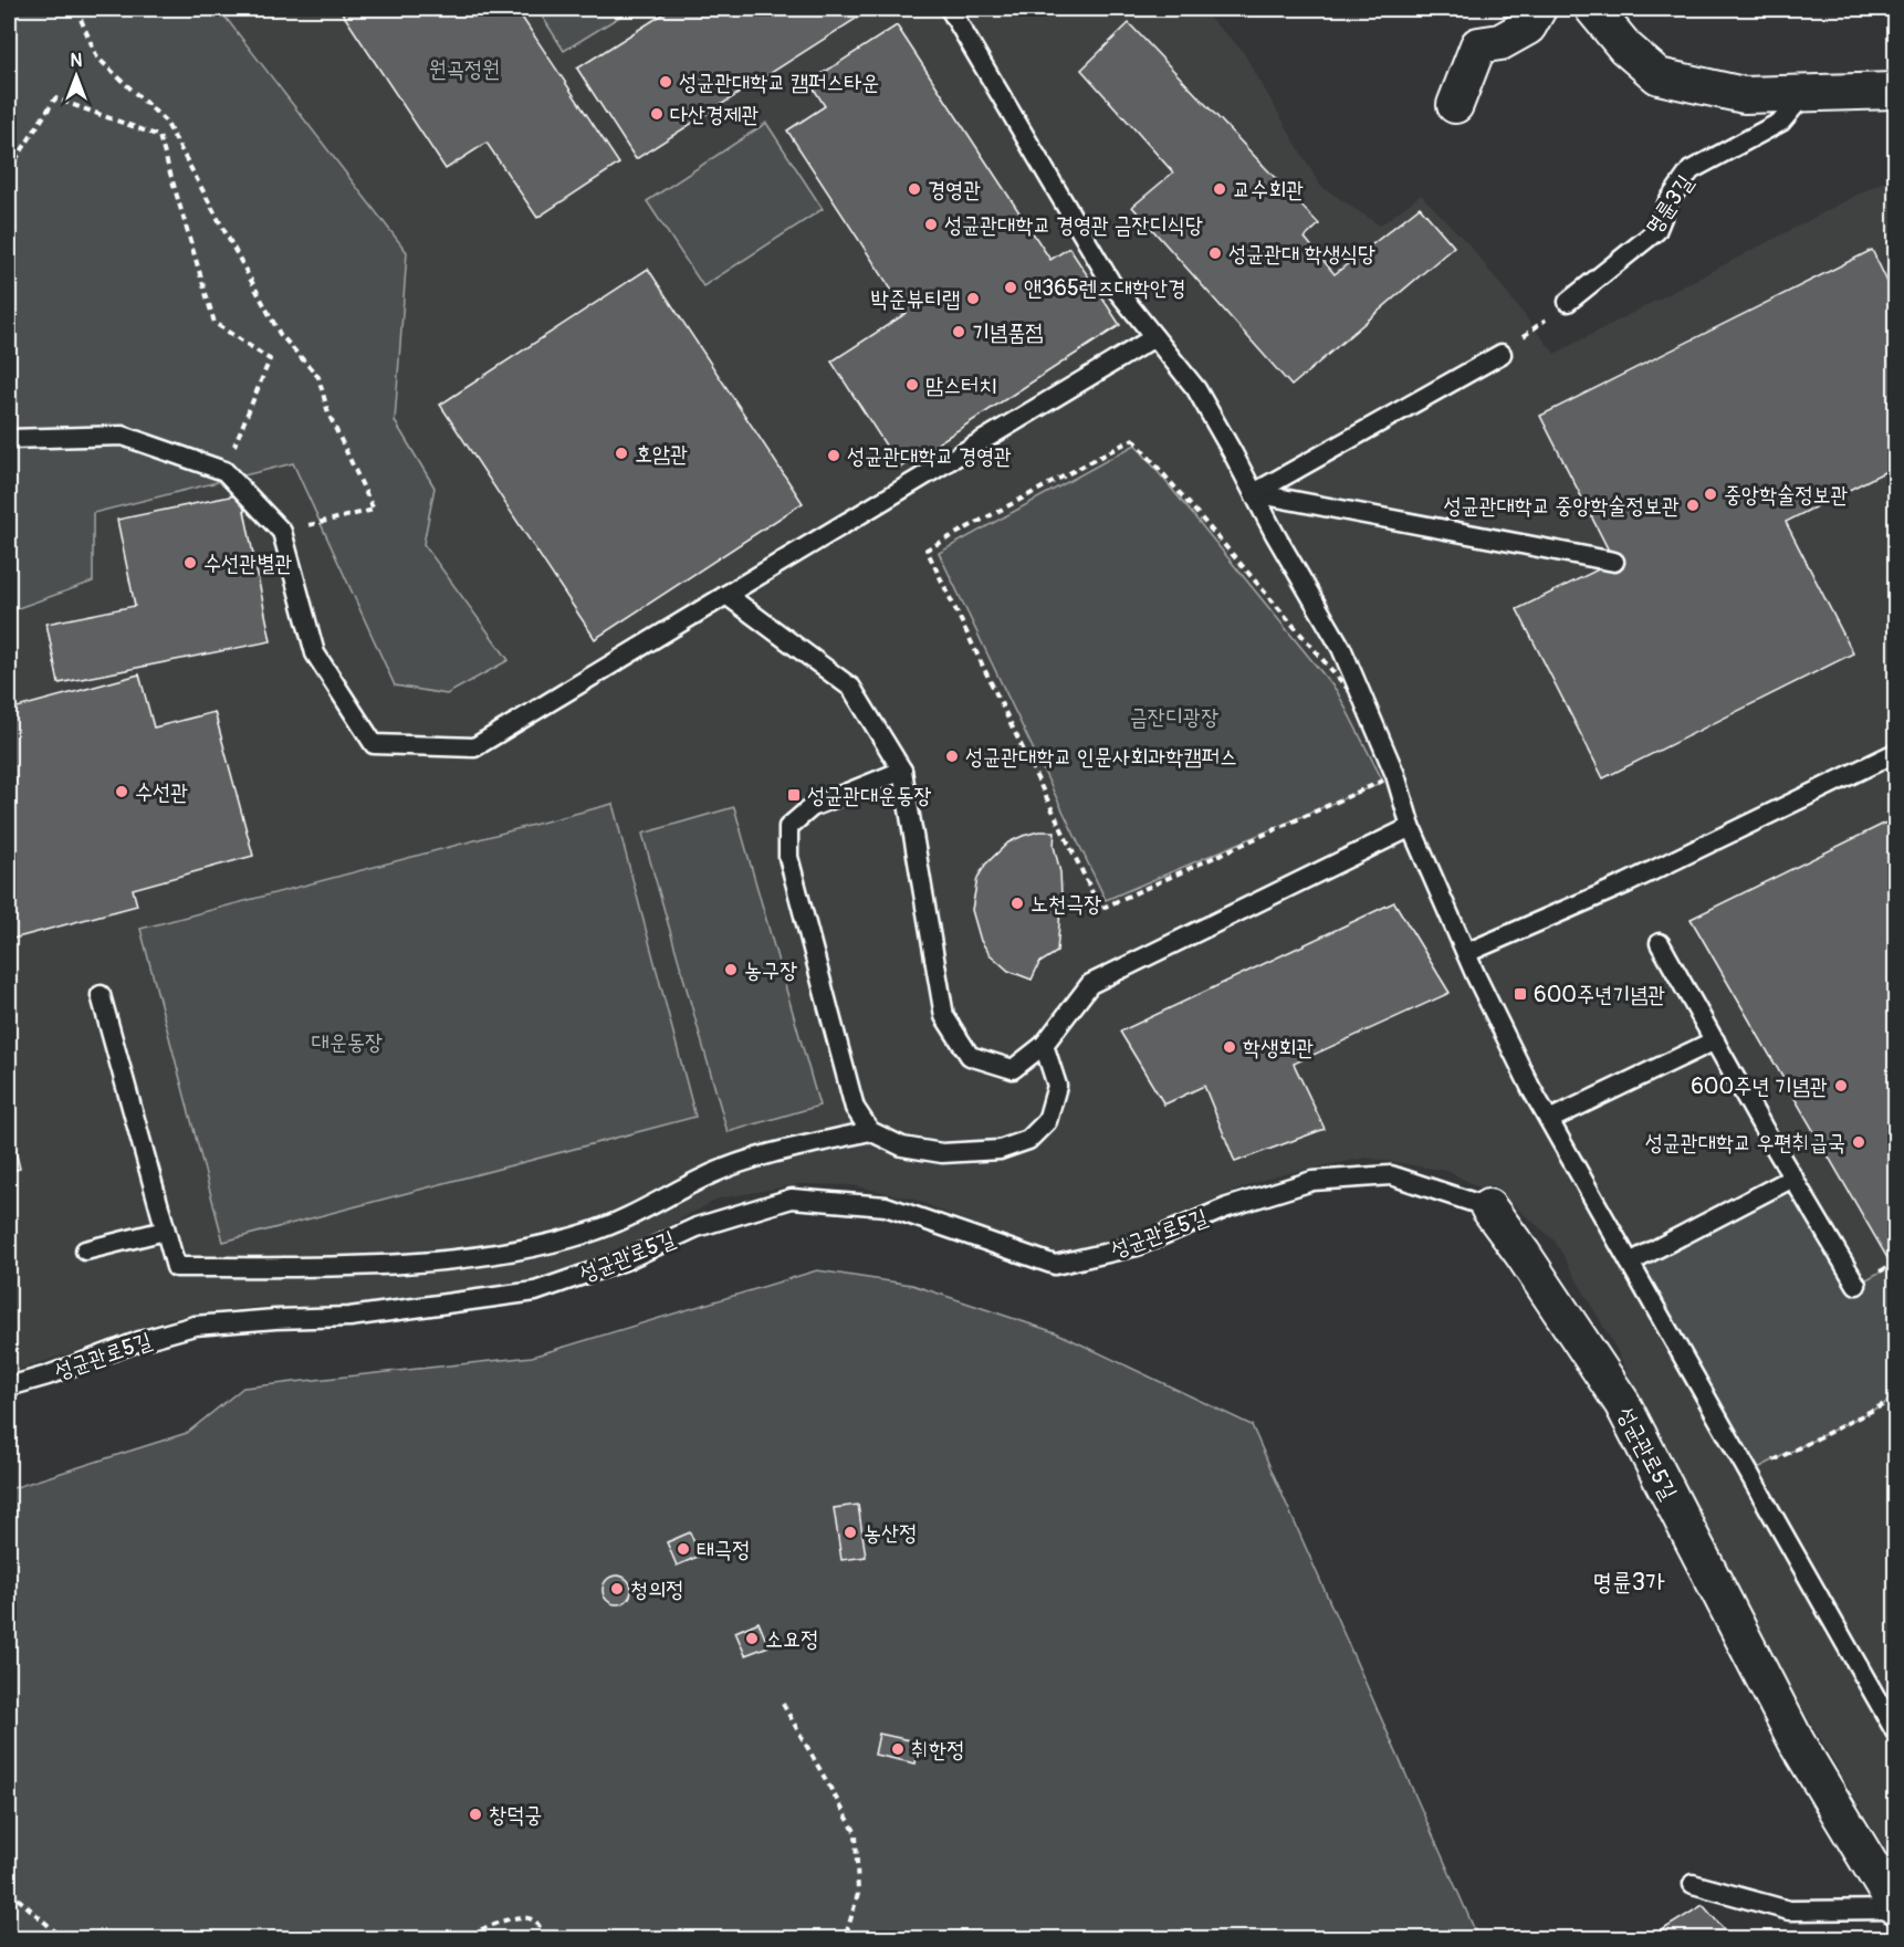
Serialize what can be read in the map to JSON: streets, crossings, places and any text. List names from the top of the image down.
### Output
{
  "streets": {
    "street": ["성균관로5길"],
    "lane": ["명륜3길"]
  },
  "districts": ["명륜3가"],
  "parks": ["원곡정원", "금잔디광장", "대운동장"],
  "places": {
    "other": [
      "성균관대학교 캠퍼스타운",
      "다산경제관",
      "경영관",
      "교수회관",
      "성균관대학교 경영관 금잔디식당",
      "성균관대 학생식당",
      "앤365렌즈대학안경",
      "박준뷰티랩",
      "기념품점",
      "맘스터치",
      "호암관",
      "성균관대학교 경영관",
      "중앙학술정보관",
      "성균관대학교 중앙학술정보관",
      "수선관별관",
      "성균관대학교 인문사회과학캠퍼스",
      "수선관",
      "노천극장",
      "농구장",
      "학생회관",
      "600주년 기념관",
      "성균관대학교 우편취급국",
      "농산정",
      "태극정",
      "청의정",
      "소요정",
      "취한정",
      "창덕궁"
    ],
    "transit": ["성균관대운동장", "600주년기념관"]
  },
  "north": "top"
}
